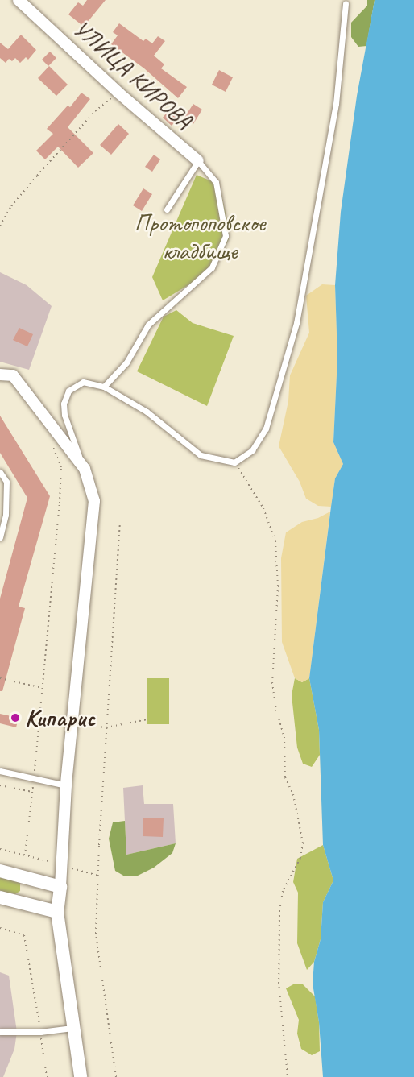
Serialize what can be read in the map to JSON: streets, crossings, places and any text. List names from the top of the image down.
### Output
{
  "streets": {
    "street": ["УЛИЦА КИРОВА"]
  },
  "parks": ["Протопоповское кладбище"],
  "places": ["Кипарис"]
}
